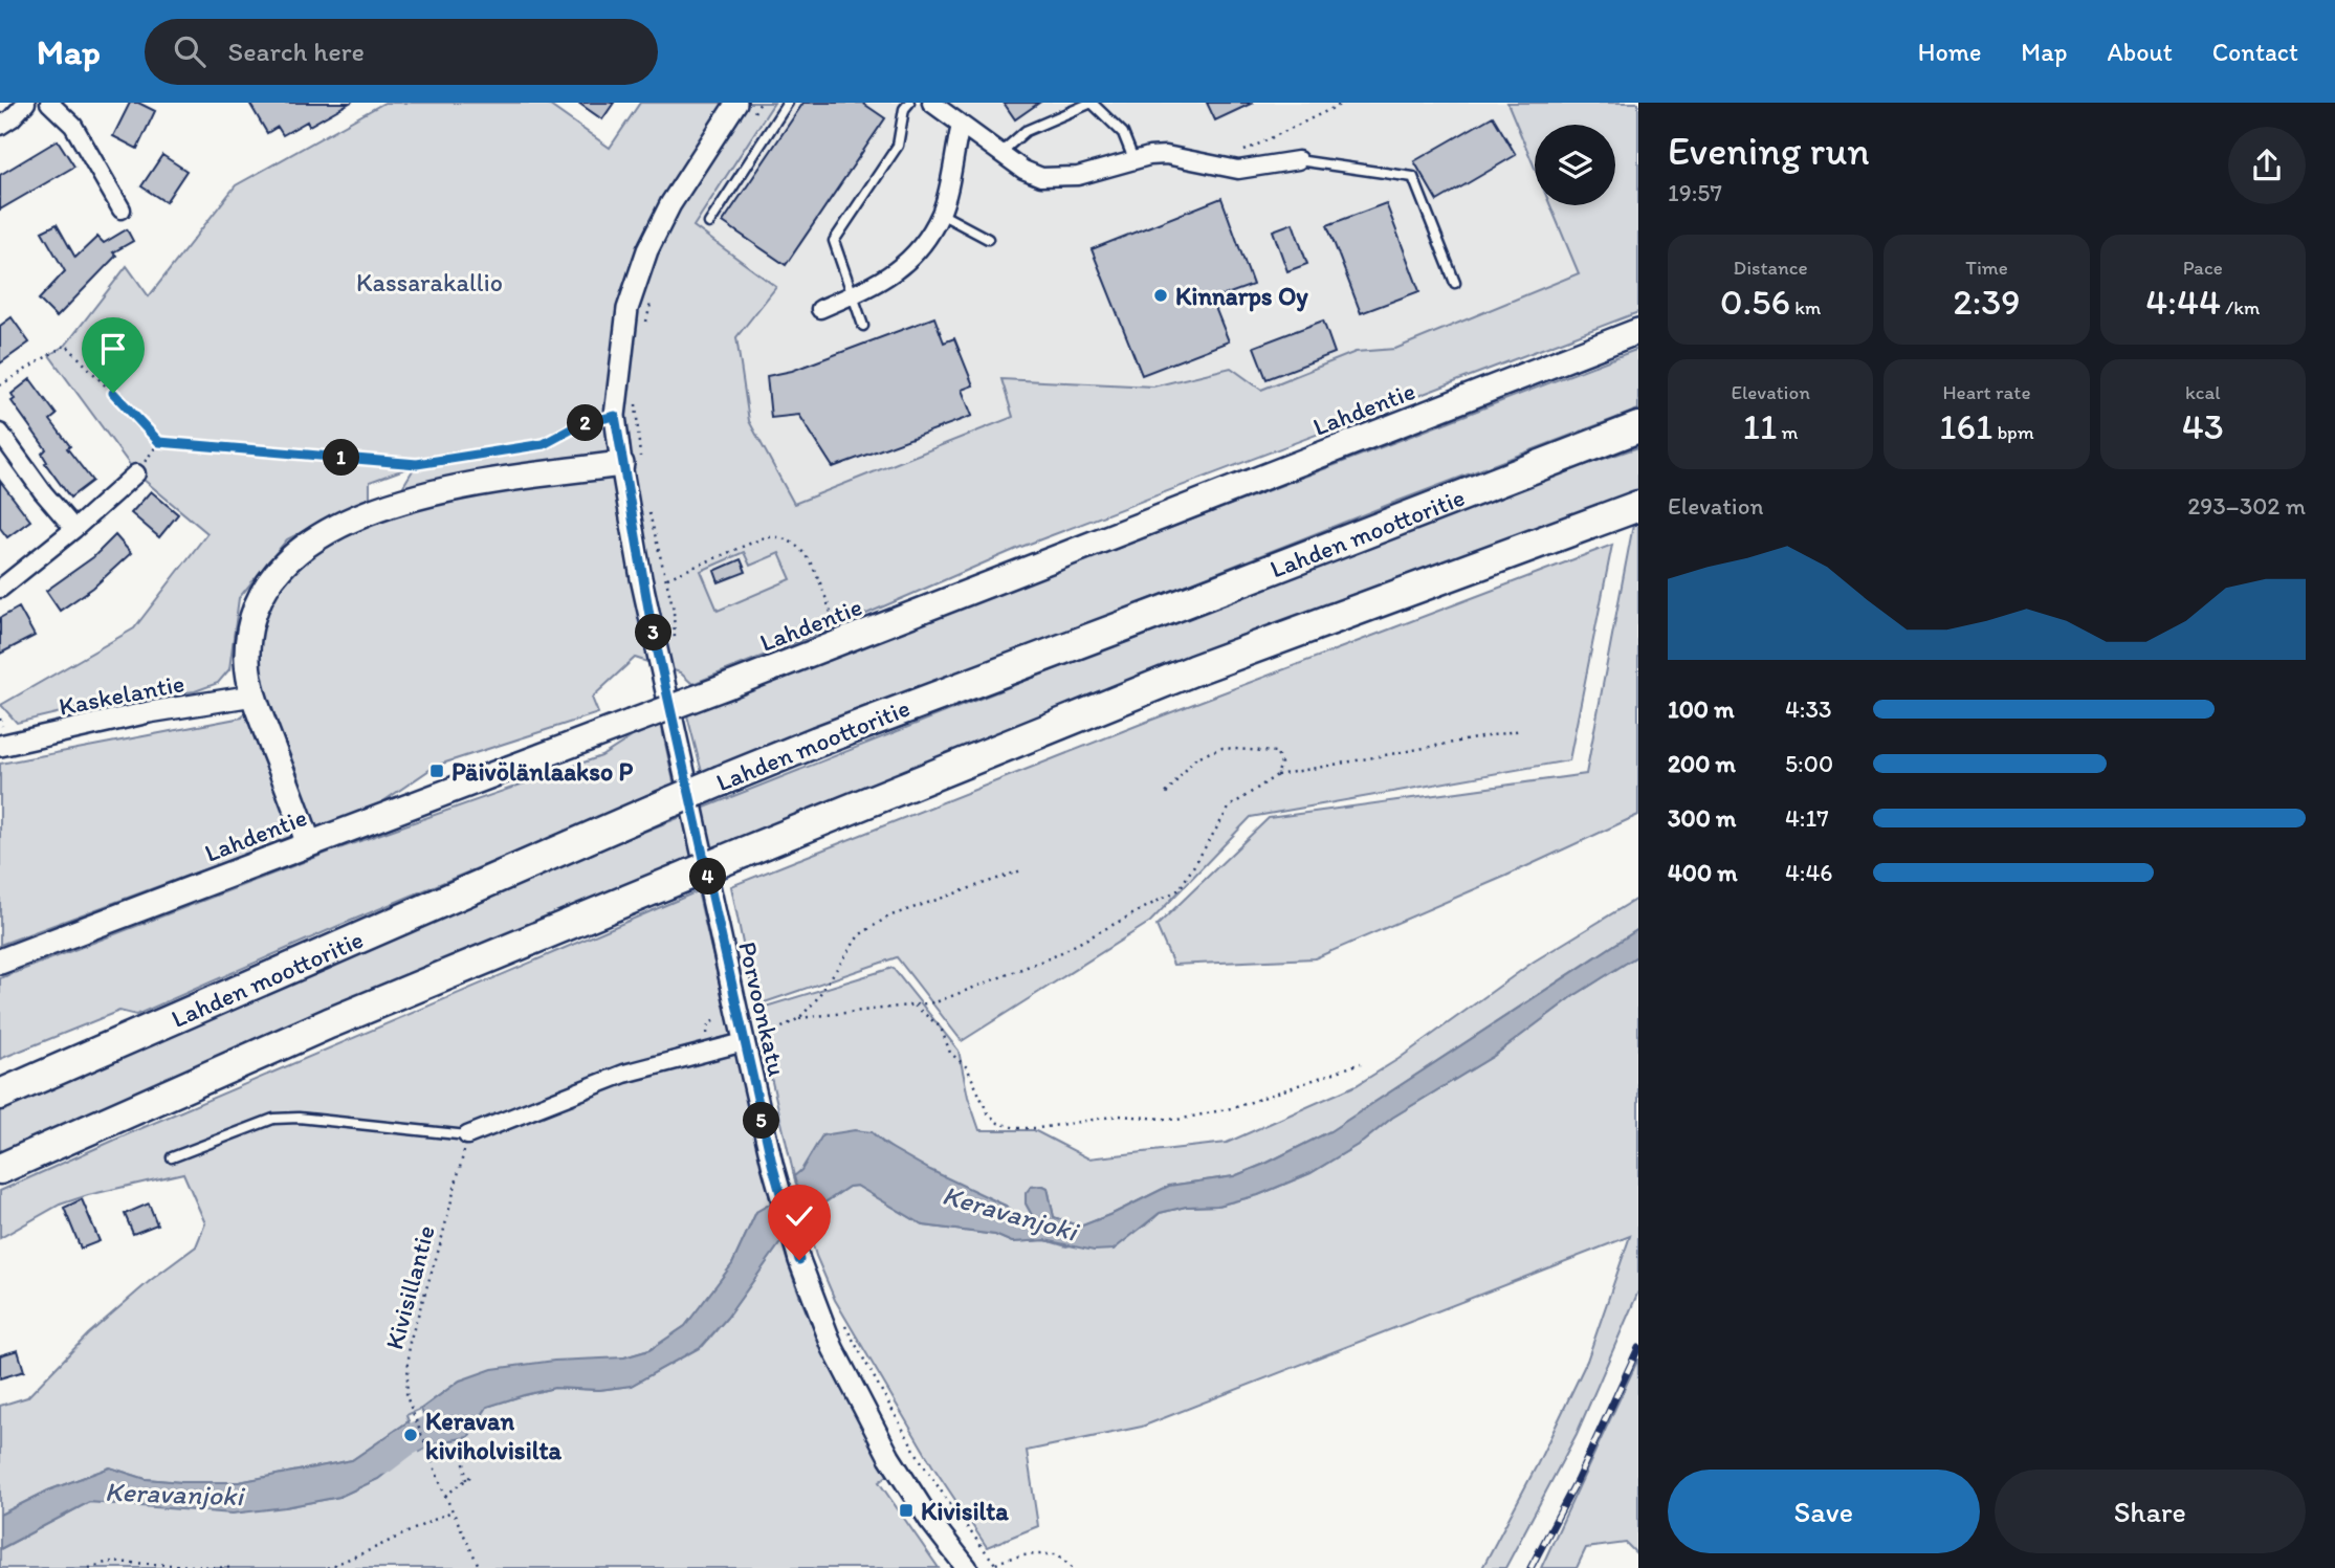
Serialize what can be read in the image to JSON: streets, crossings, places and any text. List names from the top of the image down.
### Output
{
  "streets": {
    "highway": ["Lahden moottoritie"],
    "main road": ["Lahdentie"],
    "street": ["Kaskelantie", "Porvoonkatu"],
    "path": ["Kivisillantie"]
  },
  "water": ["Keravanjoki"],
  "parks": ["Kassarakallio"],
  "places": {
    "other": ["Kinnarps Oy", "Keravan kiviholvisilta"],
    "transit": ["Päivölänlaakso P", "Kivisilta"]
  },
  "page": {
    "header": "Map",
    "search": "Search here",
    "nav": [
      "Home",
      "Map",
      "About",
      "Contact"
    ],
    "heading": ["Evening run", "19:57"],
    "stats": [
      ["Distance", "0.56 km"],
      ["Time", "2:39"],
      ["Pace", "4:44 /km"],
      ["Elevation", "11 m"],
      ["Heart rate", "161 bpm"],
      ["kcal", "43"]
    ],
    "pins": [
      "2",
      "1",
      "3",
      "4",
      "5"
    ],
    "chart": ["Elevation", "293–302 m"],
    "list": [
      {
        "name": "100 m",
        "note": "4:33"
      },
      {
        "name": "200 m",
        "note": "5:00"
      },
      {
        "name": "300 m",
        "note": "4:17"
      },
      {
        "name": "400 m",
        "note": "4:46"
      }
    ],
    "buttons": ["Save", "Share"]
  }
}
